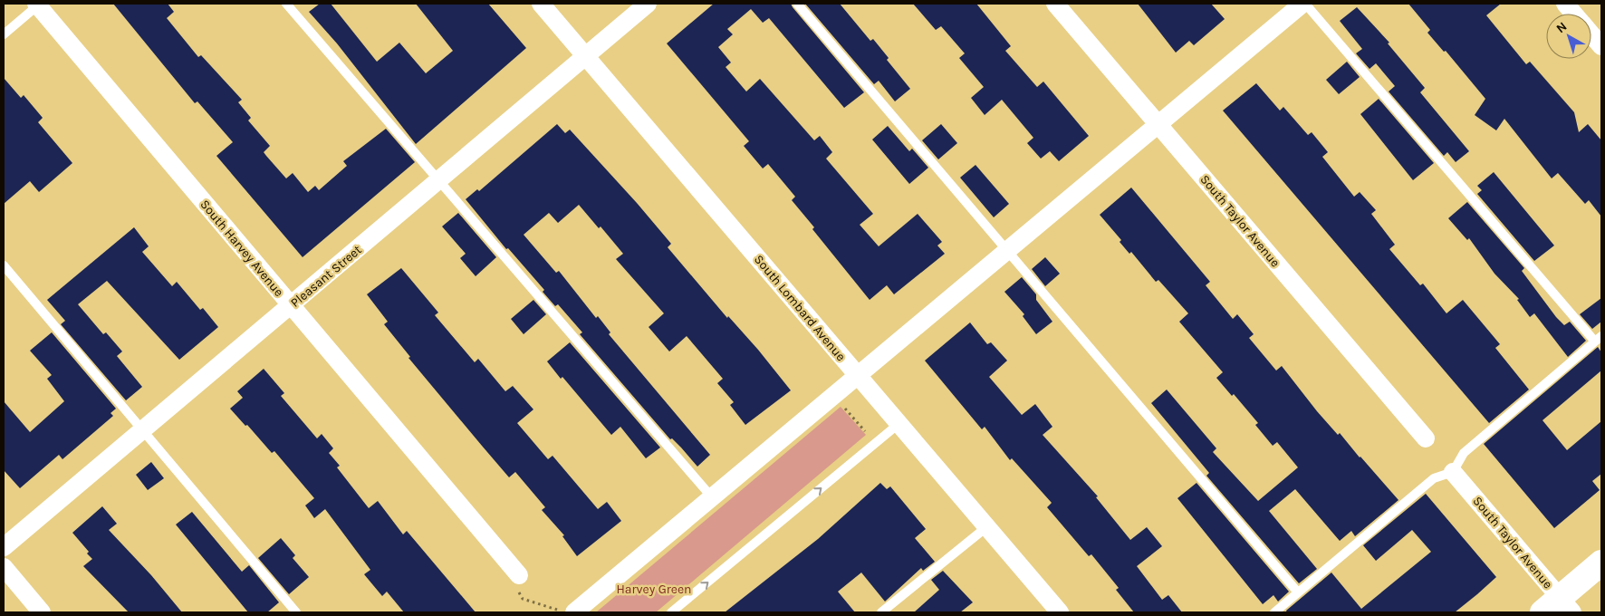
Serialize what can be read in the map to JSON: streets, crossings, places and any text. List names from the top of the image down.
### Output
{
  "streets": {
    "street": [
      "South Taylor Avenue",
      "South Harvey Avenue",
      "Pleasant Street",
      "South Lombard Avenue"
    ]
  },
  "crossings": [
    ["South Harvey Avenue", "Pleasant Street"],
    ["Pleasant Street", "South Lombard Avenue"]
  ],
  "parks": ["Harvey Green"],
  "north": "top left"
}
